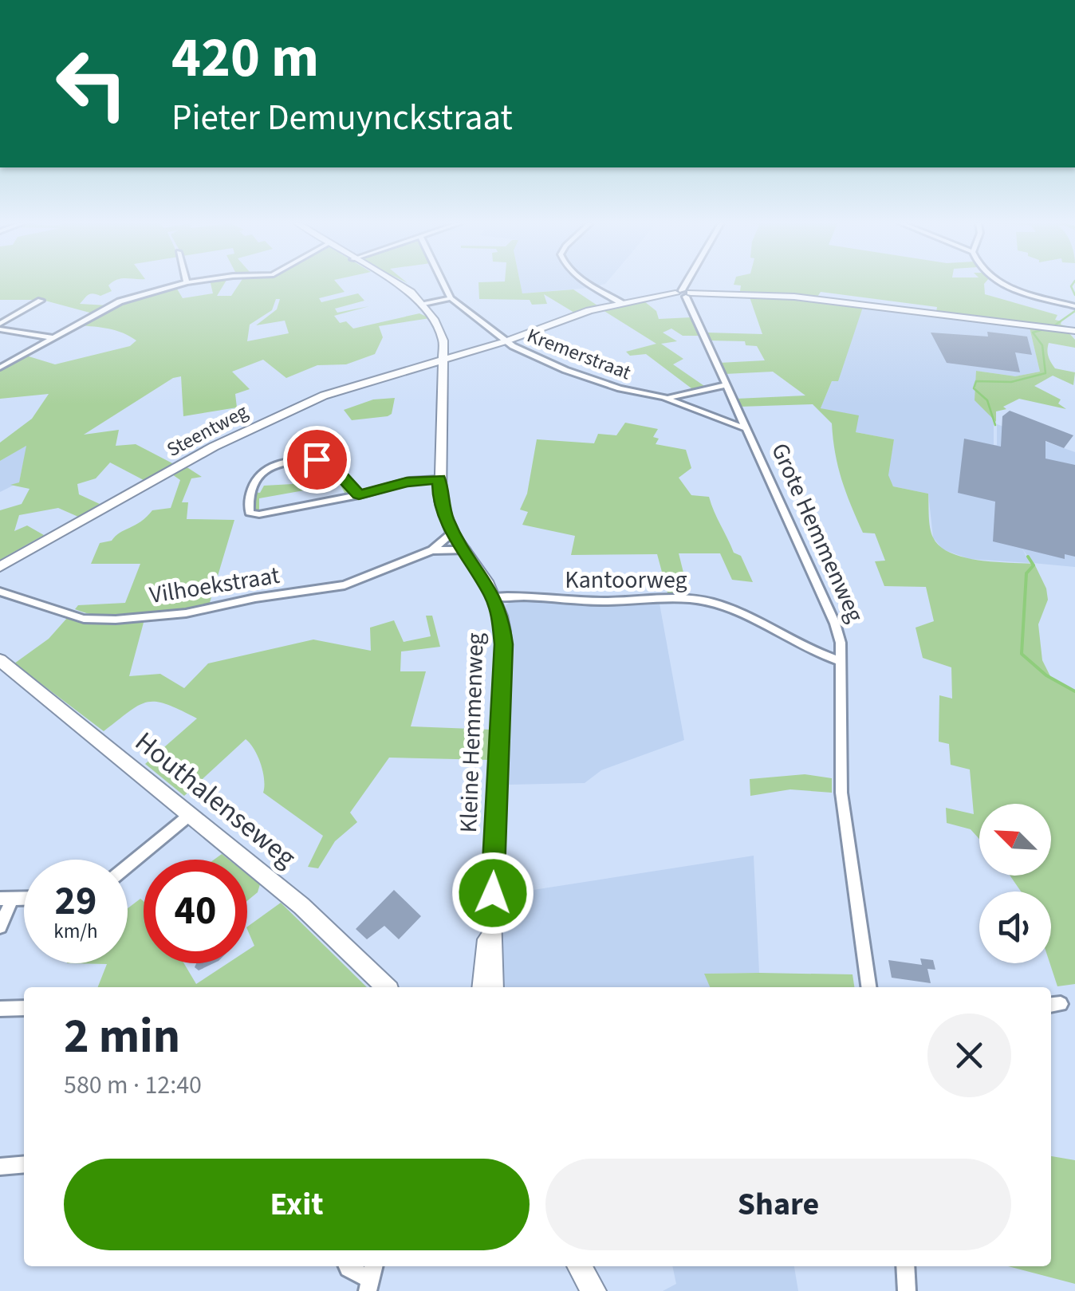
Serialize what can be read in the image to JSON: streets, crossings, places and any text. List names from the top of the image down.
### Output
{
  "streets": {
    "street": [
      "Kremerstraat",
      "Steentweg",
      "Grote Hemmenweg",
      "Kantoorweg",
      "Vilhoekstraat",
      "Kleine Hemmenweg",
      "Houthalenseweg"
    ]
  },
  "crossings": [
    ["Kremerstraat", "Steentweg"],
    ["Kremerstraat", "Grote Hemmenweg"],
    ["Steentweg", "Grote Hemmenweg"],
    ["Steentweg", "Kleine Hemmenweg"],
    ["Grote Hemmenweg", "Kantoorweg"],
    ["Kantoorweg", "Kleine Hemmenweg"],
    ["Vilhoekstraat", "Kleine Hemmenweg"]
  ],
  "north": "top left",
  "page": {
    "turn": ["420 m", "Pieter Demuynckstraat"],
    "speed": "29 km/h",
    "limit": "40",
    "heading": ["2 min", "580 m · 12:40"],
    "buttons": ["Exit", "Share"]
  }
}
